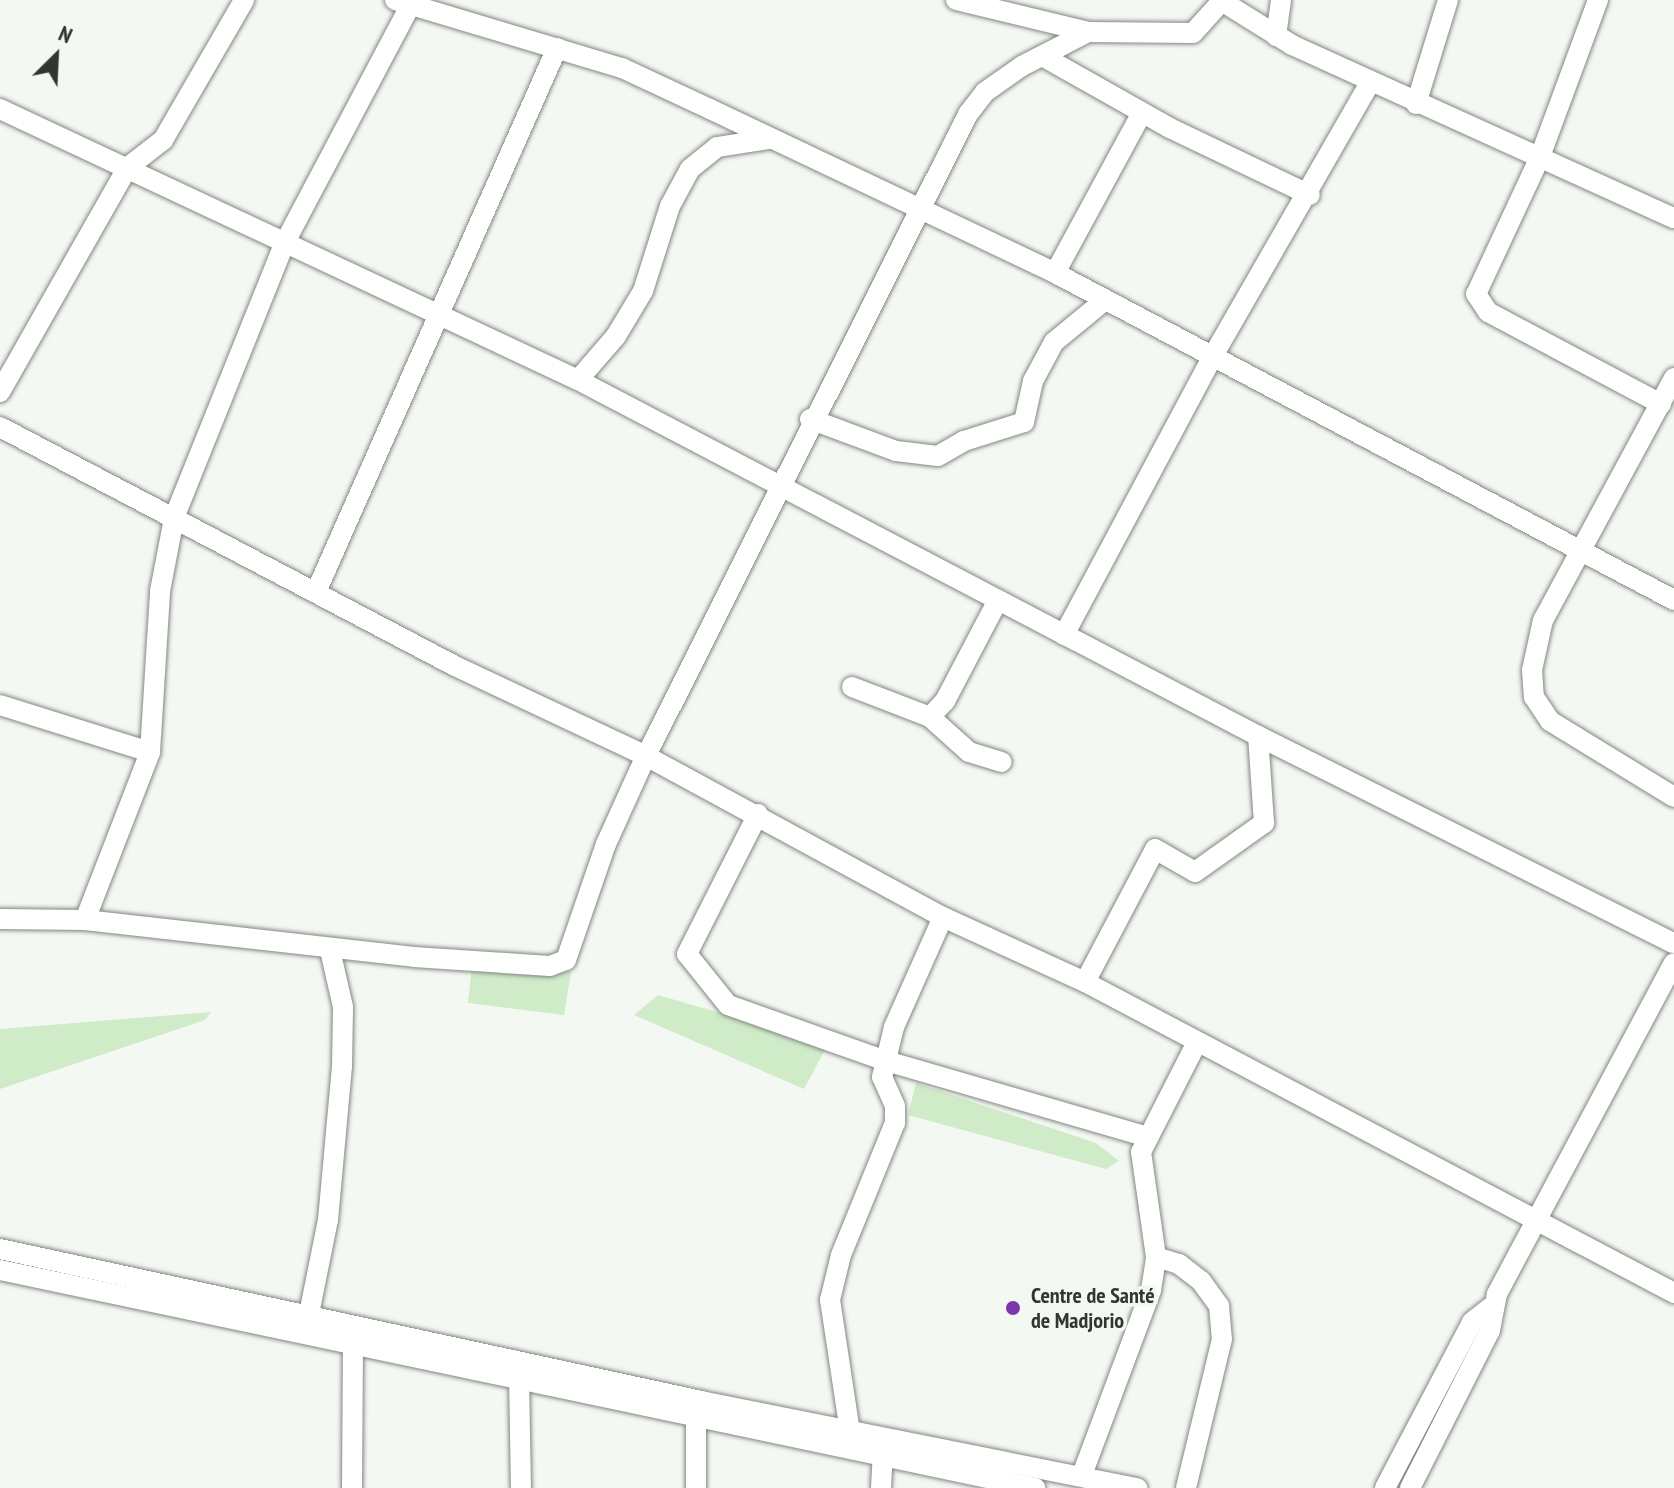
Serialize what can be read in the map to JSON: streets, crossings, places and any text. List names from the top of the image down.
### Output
{
  "places": ["Centre de Santé de Madjorio"],
  "north": "top right"
}
